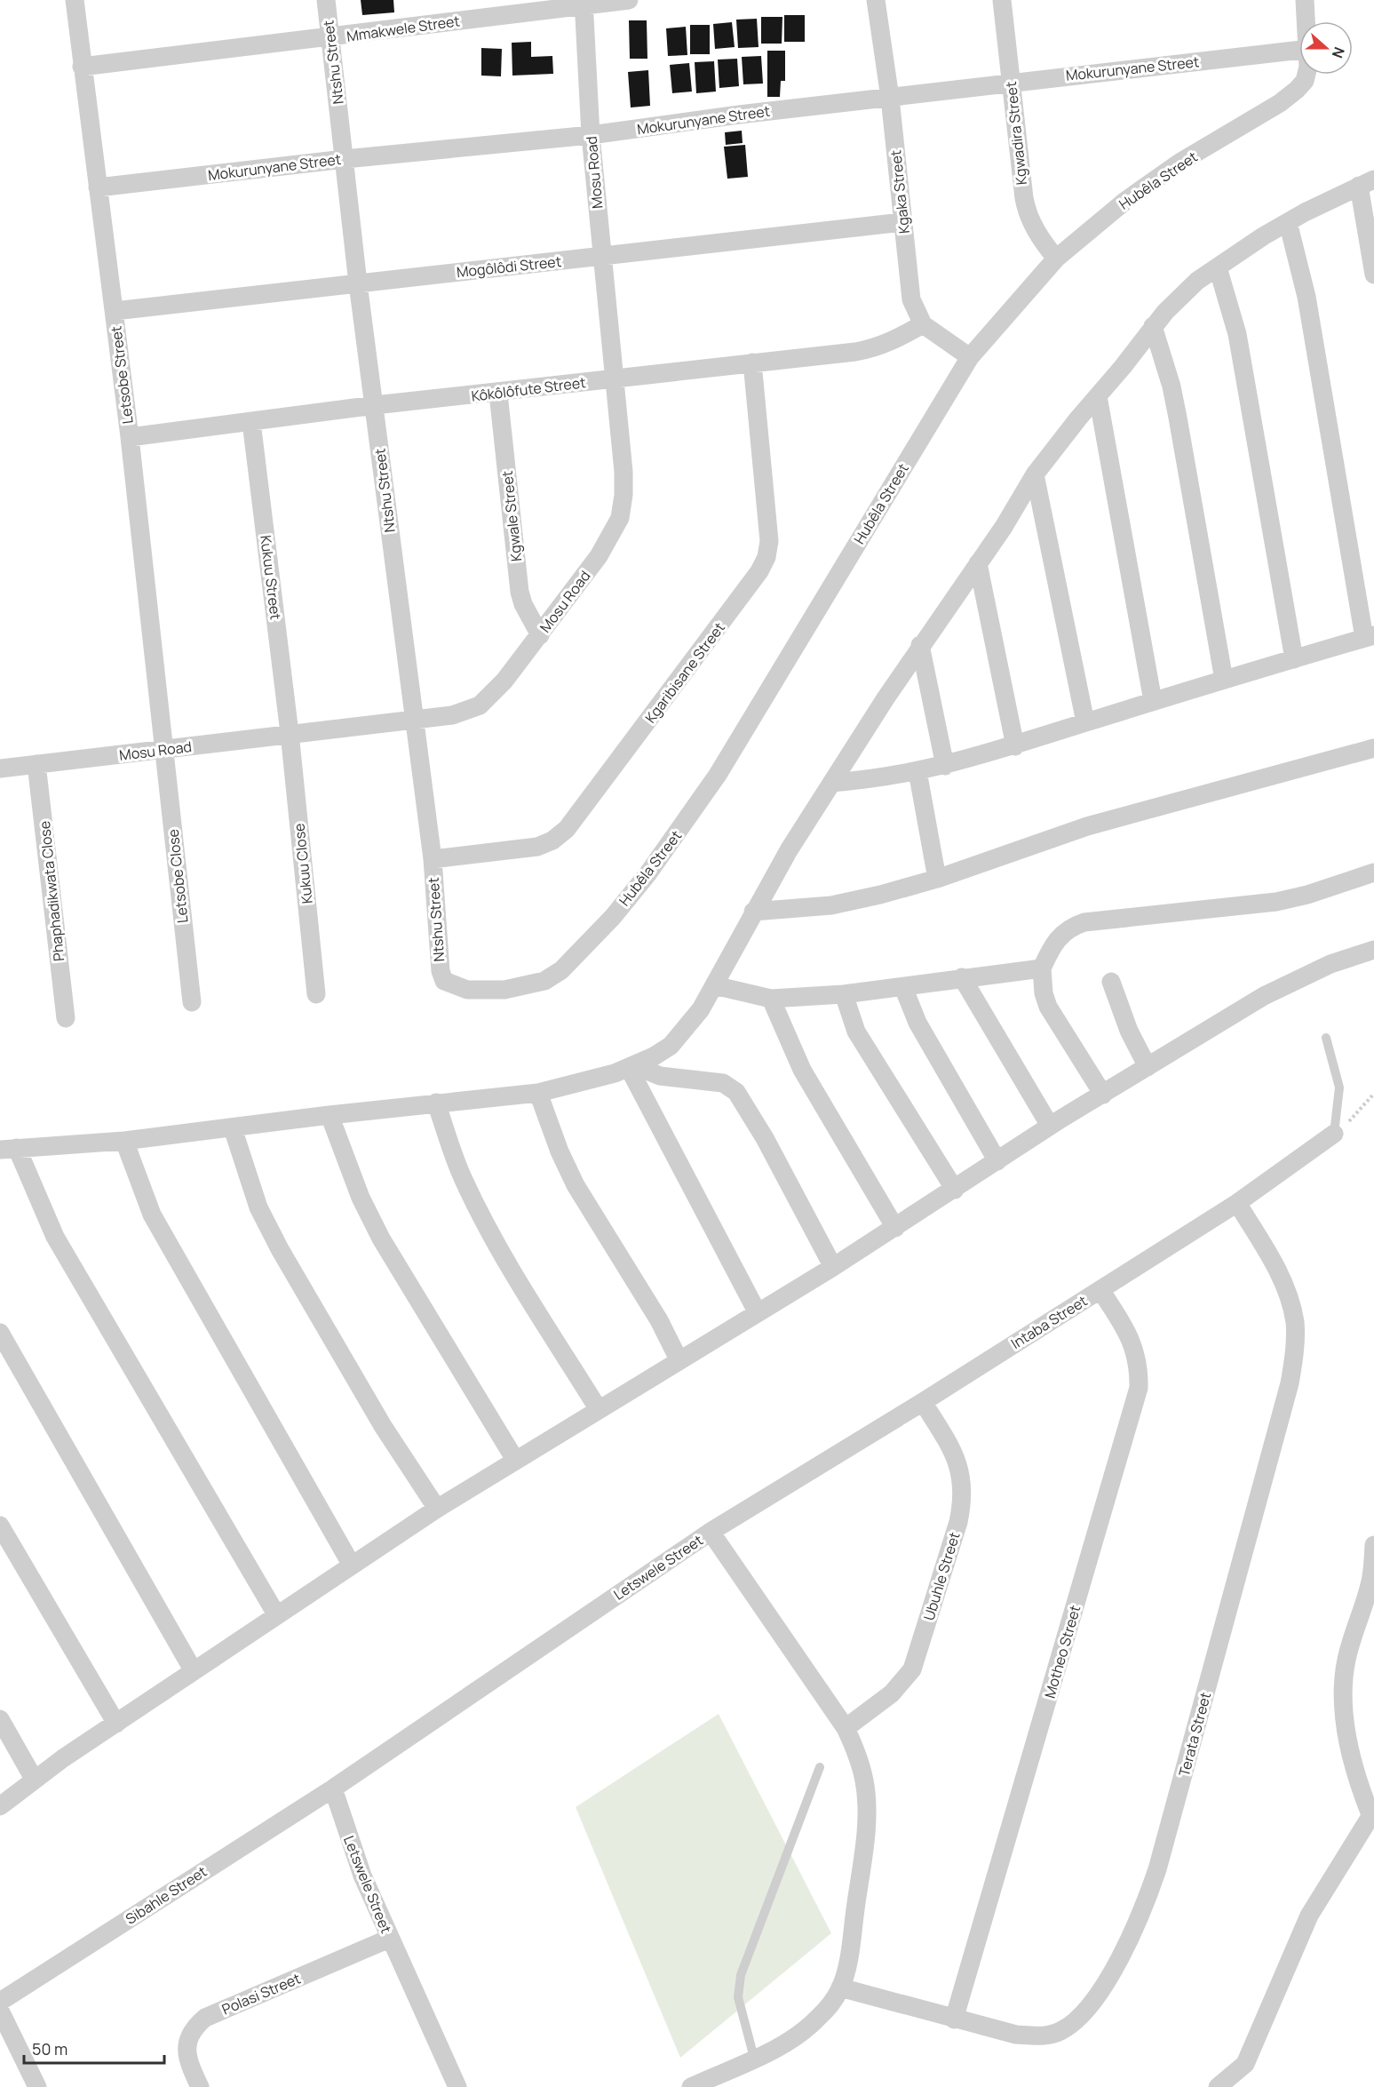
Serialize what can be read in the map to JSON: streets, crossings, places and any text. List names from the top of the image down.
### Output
{
  "streets": {
    "street": [
      "Mmakwele Street",
      "Ntshu Street",
      "Mokurunyane Street",
      "Kgwadira Street",
      "Mosu Road",
      "Hubêla Street",
      "Kgaka Street",
      "Mogôlôdi Street",
      "Letsobe Street",
      "Kôkôlôfute Street",
      "Kgwale Street",
      "Kukuu Street",
      "Kgaribisane Street",
      "Kukuu Close",
      "Letsobe Close",
      "Phaphadikwata Close",
      "Intaba Street",
      "Letswele Street",
      "Ubuhle Street",
      "Motheo Street",
      "Terata Street",
      "Sibahle Street",
      "Polasi Street"
    ]
  },
  "crossings": [
    ["Mmakwele Street", "Ntshu Street"],
    ["Mmakwele Street", "Mosu Road"],
    ["Mmakwele Street", "Letsobe Street"],
    ["Ntshu Street", "Mokurunyane Street"],
    ["Ntshu Street", "Mosu Road"],
    ["Ntshu Street", "Hubêla Street"],
    ["Ntshu Street", "Mogôlôdi Street"],
    ["Ntshu Street", "Kôkôlôfute Street"],
    ["Ntshu Street", "Kgaribisane Street"],
    ["Mokurunyane Street", "Kgwadira Street"],
    ["Mokurunyane Street", "Mosu Road"],
    ["Mokurunyane Street", "Kgaka Street"],
    ["Mokurunyane Street", "Letsobe Street"],
    ["Kgwadira Street", "Hubêla Street"],
    ["Mosu Road", "Mogôlôdi Street"],
    ["Mosu Road", "Letsobe Street"],
    ["Mosu Road", "Kôkôlôfute Street"],
    ["Mosu Road", "Kgwale Street"],
    ["Mosu Road", "Kukuu Street"],
    ["Mosu Road", "Kukuu Close"],
    ["Mosu Road", "Letsobe Close"],
    ["Mosu Road", "Phaphadikwata Close"],
    ["Kgaka Street", "Mogôlôdi Street"],
    ["Kgaka Street", "Kôkôlôfute Street"],
    ["Mogôlôdi Street", "Letsobe Street"],
    ["Letsobe Street", "Kôkôlôfute Street"],
    ["Letsobe Street", "Letsobe Close"],
    ["Kôkôlôfute Street", "Kgwale Street"],
    ["Kôkôlôfute Street", "Kukuu Street"],
    ["Kôkôlôfute Street", "Kgaribisane Street"],
    ["Kukuu Street", "Kukuu Close"],
    ["Intaba Street", "Letswele Street"],
    ["Intaba Street", "Ubuhle Street"],
    ["Intaba Street", "Motheo Street"],
    ["Intaba Street", "Terata Street"],
    ["Letswele Street", "Ubuhle Street"],
    ["Letswele Street", "Terata Street"],
    ["Letswele Street", "Sibahle Street"],
    ["Letswele Street", "Polasi Street"],
    ["Motheo Street", "Terata Street"]
  ],
  "scale_bar": "50 m",
  "north": "right"
}
